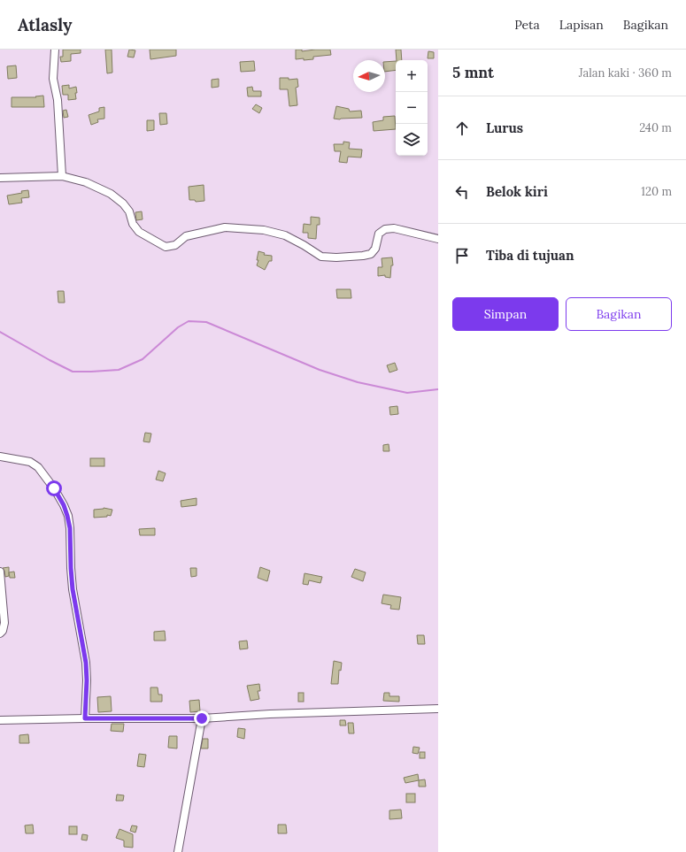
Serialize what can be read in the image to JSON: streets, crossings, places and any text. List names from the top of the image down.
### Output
{
  "north": "left",
  "page": {
    "header": "Atlasly",
    "nav": ["Peta", "Lapisan", "Bagikan"],
    "heading": ["5 mnt", "Jalan kaki · 360 m"],
    "map_buttons": ["+", "−"],
    "list": [
      ["Lurus", "240 m"],
      ["Belok kiri", "120 m"],
      "Tiba di tujuan"
    ],
    "buttons": ["Simpan", "Bagikan"]
  }
}
